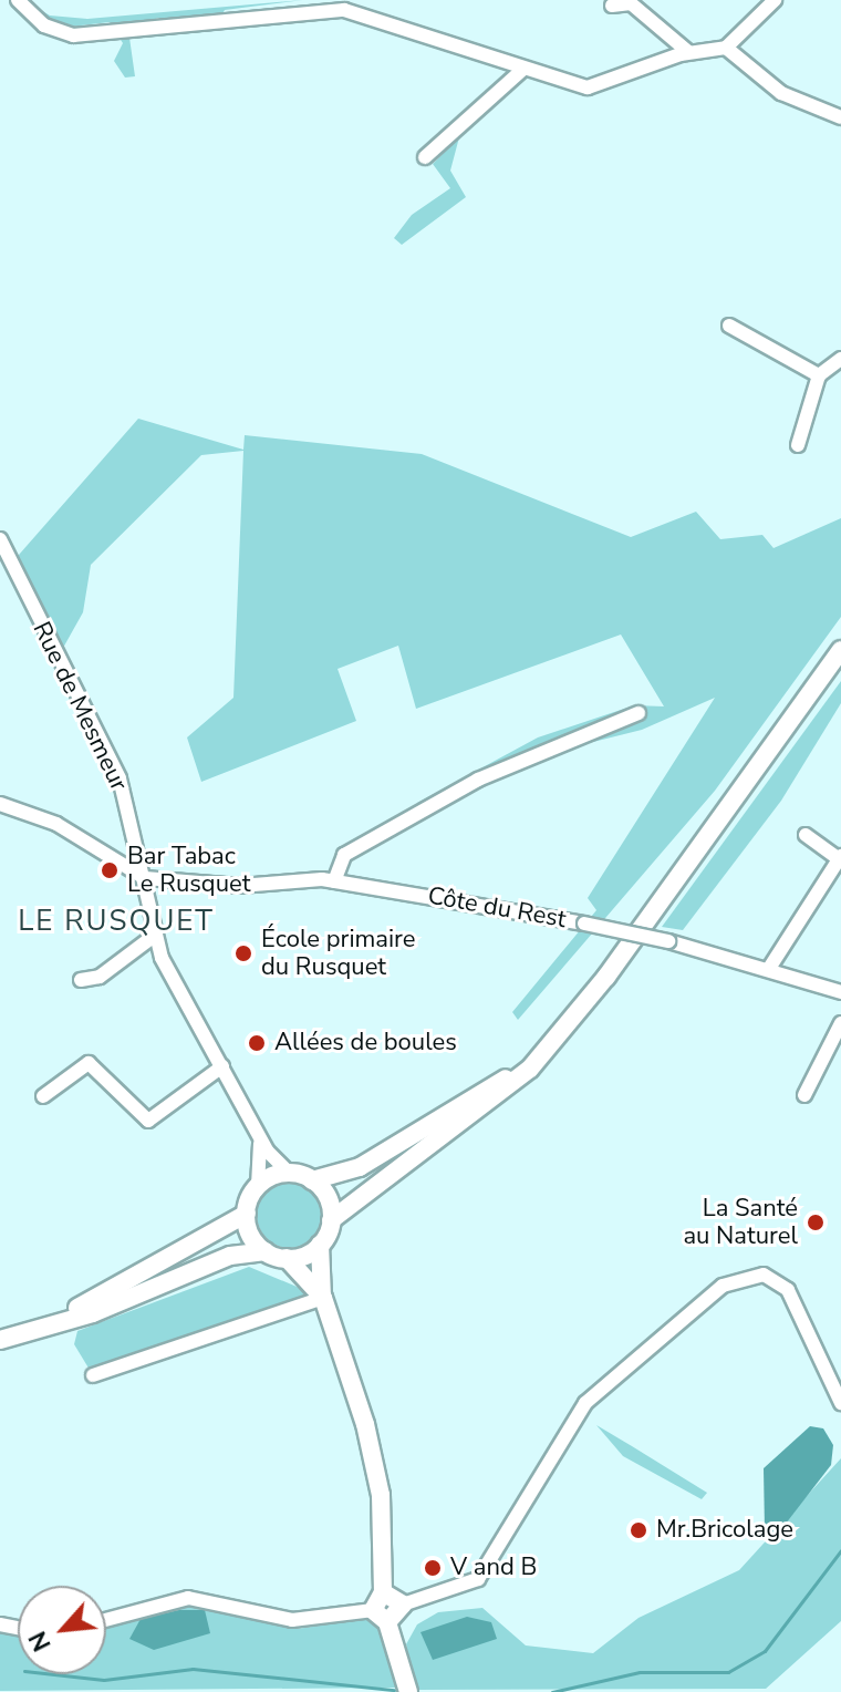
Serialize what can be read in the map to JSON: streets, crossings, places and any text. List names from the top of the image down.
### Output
{
  "streets": {
    "street": ["Rue de Mesmeur", "Côte du Rest"]
  },
  "crossings": [
    ["Rue de Mesmeur", "Côte du Rest"]
  ],
  "districts": ["LE RUSQUET"],
  "places": [
    "Bar Tabac Le Rusquet",
    "École primaire du Rusquet",
    "Allées de boules",
    "La Santé au Naturel",
    "Mr.Bricolage",
    "V and B"
  ],
  "north": "bottom left"
}
